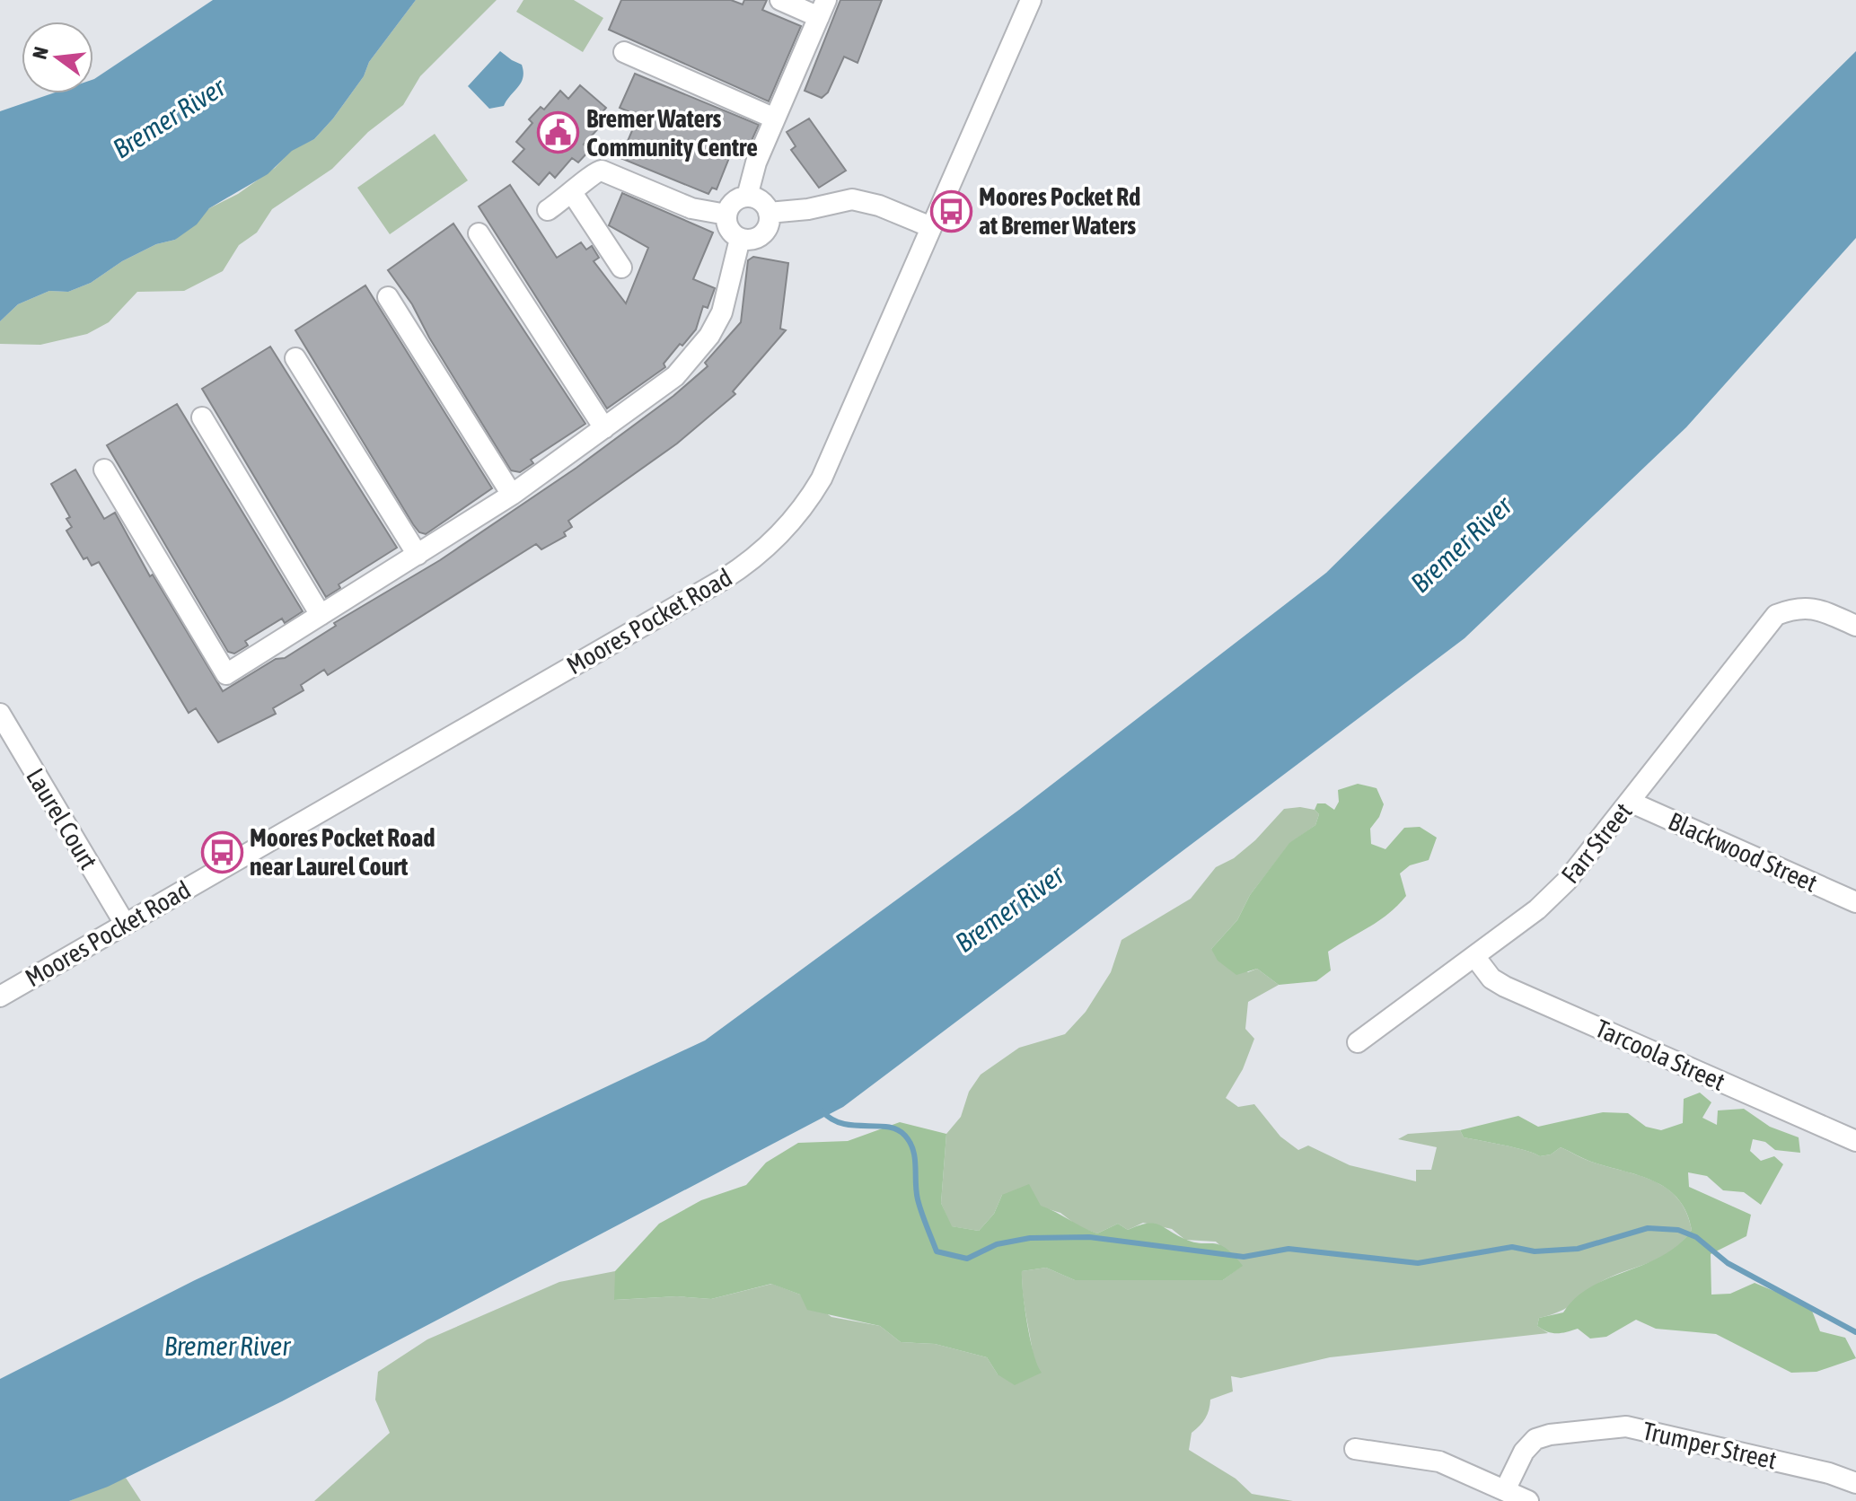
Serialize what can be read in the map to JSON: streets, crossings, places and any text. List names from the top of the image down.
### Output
{
  "streets": {
    "street": [
      "Moores Pocket Road",
      "Laurel Court",
      "Farr Street",
      "Blackwood Street",
      "Tarcoola Street",
      "Trumper Street"
    ]
  },
  "crossings": [
    ["Moores Pocket Road", "Laurel Court"],
    ["Farr Street", "Blackwood Street"],
    ["Farr Street", "Tarcoola Street"]
  ],
  "water": ["Bremer River"],
  "places": {
    "public building": ["Bremer Waters Community Centre"],
    "bus stop": ["Moores Pocket Rd at Bremer Waters", "Moores Pocket Road near Laurel Court"]
  },
  "north": "left"
}
